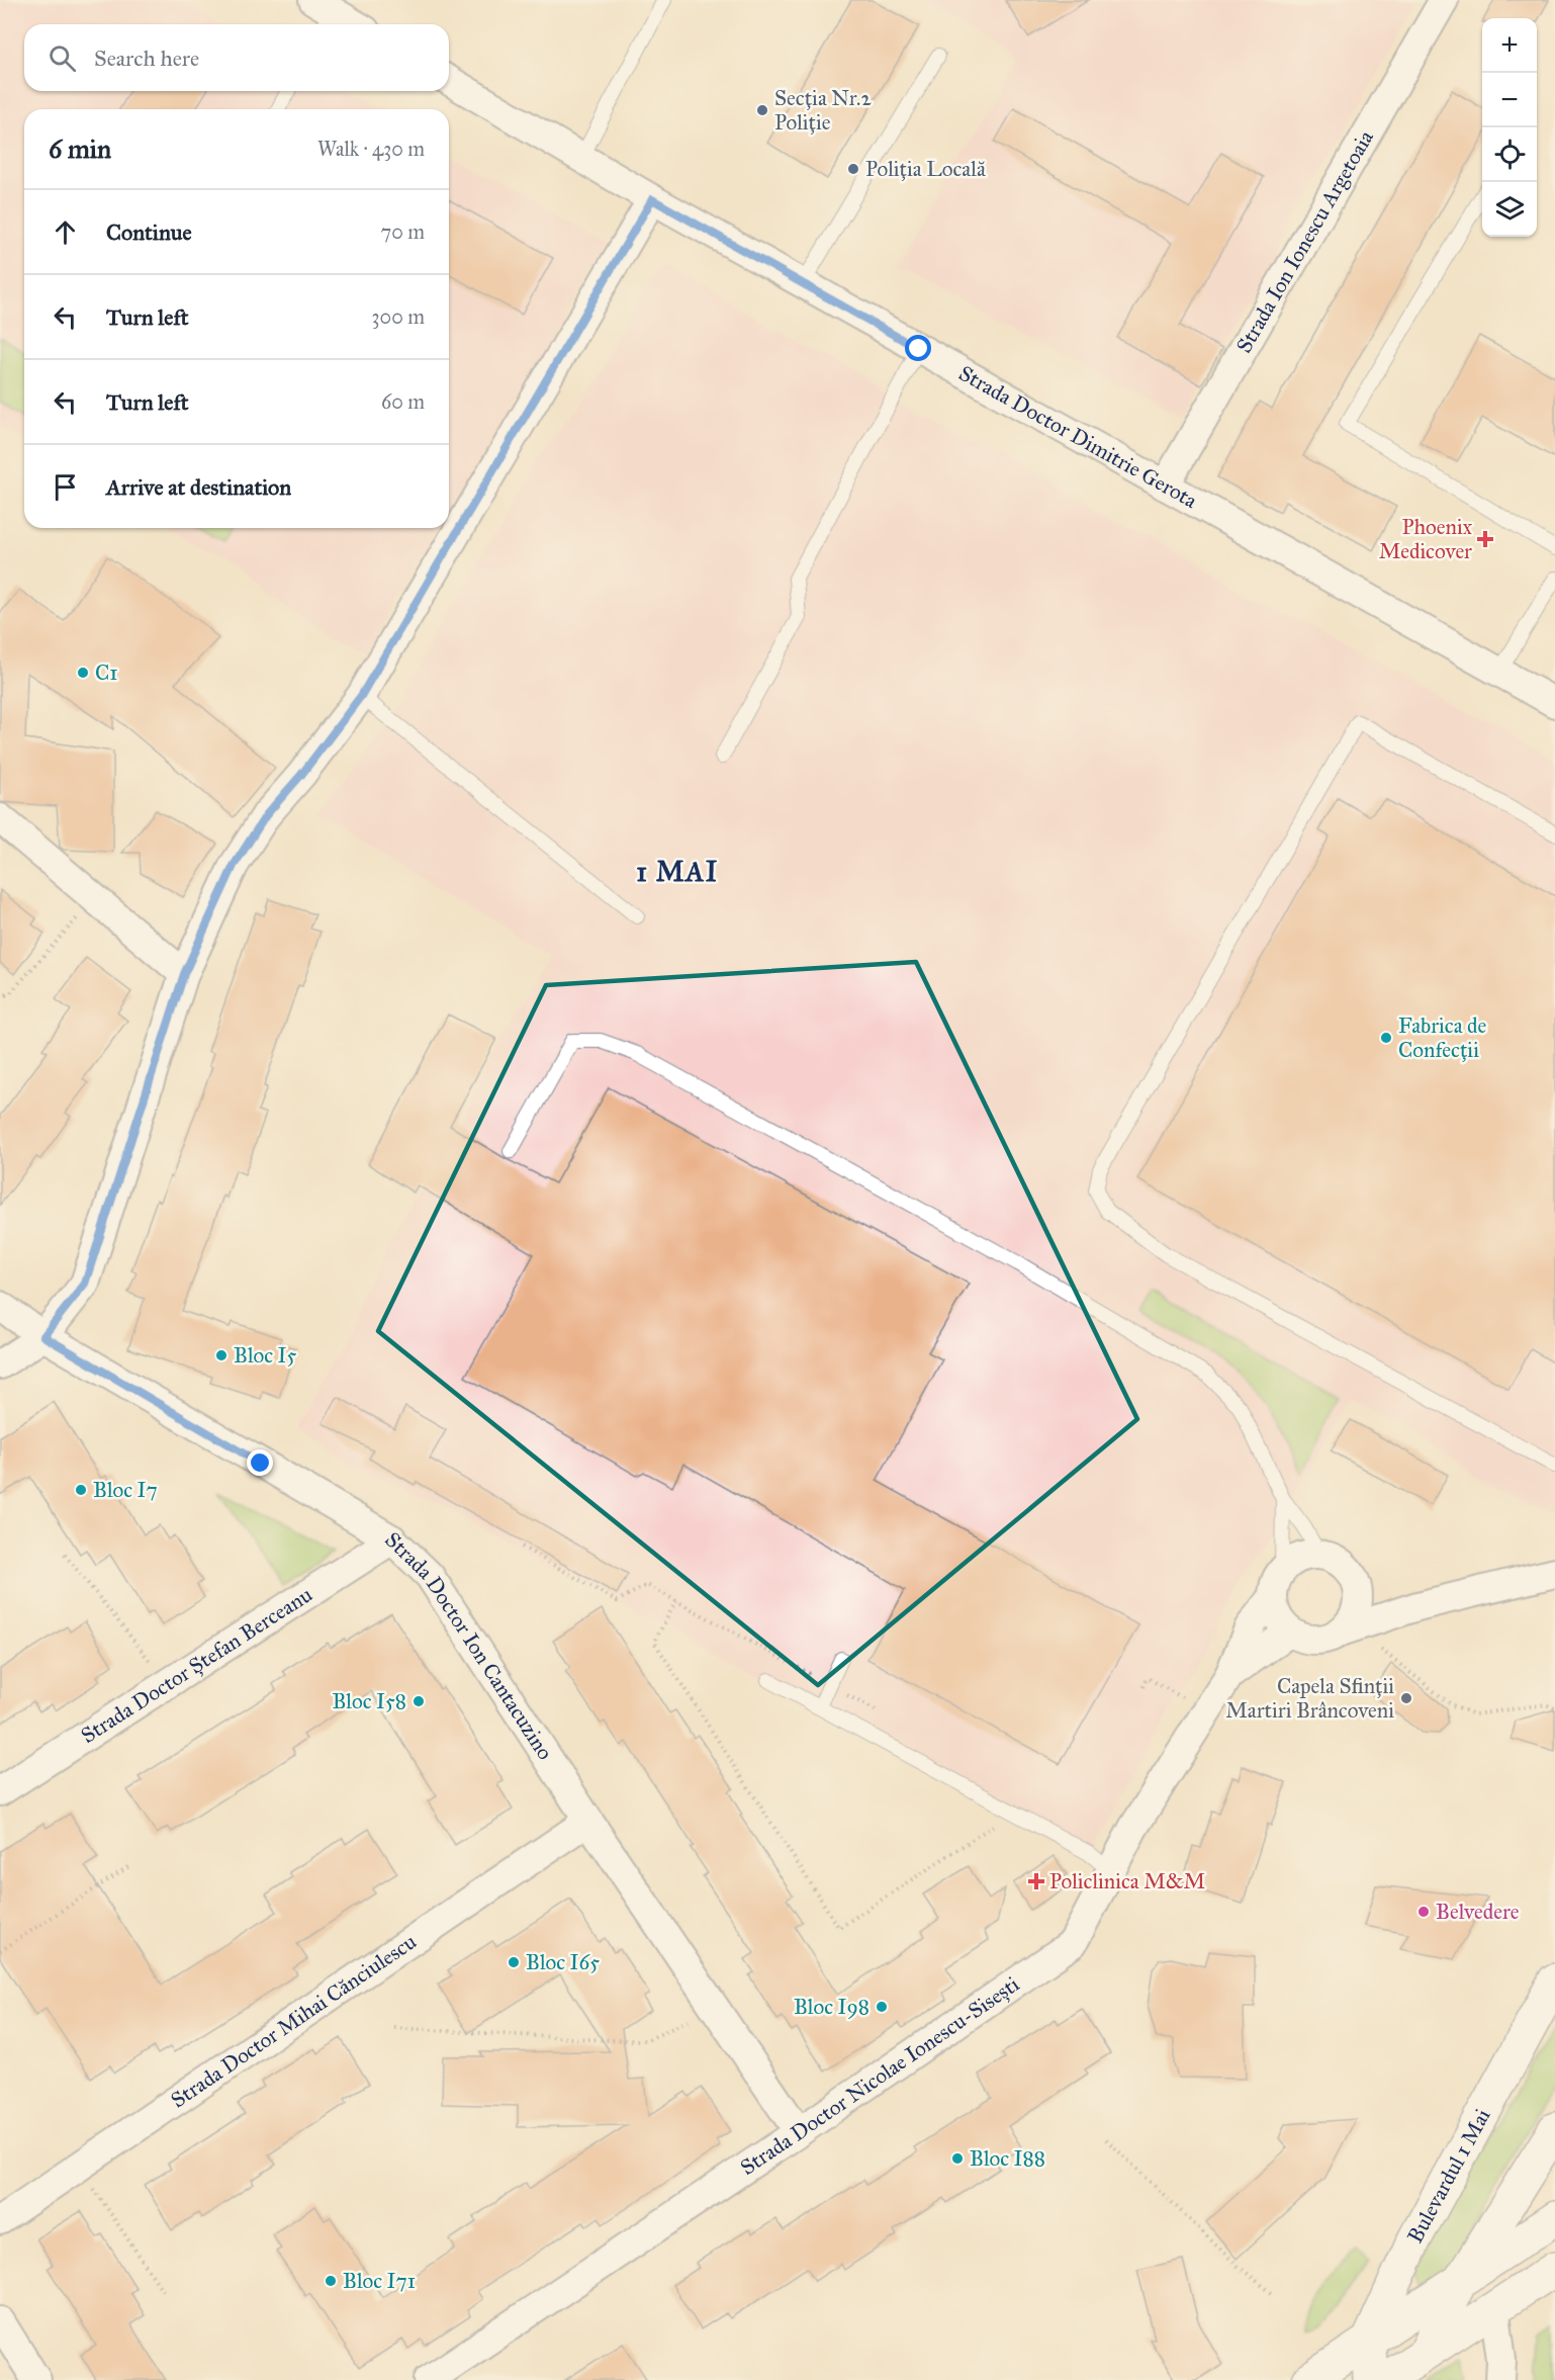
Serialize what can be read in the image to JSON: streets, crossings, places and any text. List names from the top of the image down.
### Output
{
  "streets": {
    "main road": ["Bulevardul 1 Mai"],
    "street": [
      "Strada Ion Ionescu Argetoaia",
      "Strada Doctor Dimitrie Gerota",
      "Strada Doctor Ion Cantacuzino",
      "Strada Doctor Ștefan Berceanu",
      "Strada Doctor Mihai Cănciulescu",
      "Strada Doctor Nicolae Ionescu-Sisești"
    ]
  },
  "crossings": [
    ["Strada Ion Ionescu Argetoaia", "Strada Doctor Dimitrie Gerota"],
    ["Strada Doctor Ion Cantacuzino", "Strada Doctor Ștefan Berceanu"],
    ["Strada Doctor Ion Cantacuzino", "Strada Doctor Mihai Cănciulescu"],
    ["Strada Doctor Ion Cantacuzino", "Strada Doctor Nicolae Ionescu-Sisești"]
  ],
  "districts": ["1 MAI"],
  "places": {
    "other": [
      "Secția Nr.2 Poliție",
      "Poliția Locală",
      "C1",
      "Fabrica de Confecții",
      "Bloc I5",
      "Bloc I7",
      "Capela Sfinții Martiri Brâncoveni",
      "Bloc I58",
      "Belvedere",
      "Bloc I65",
      "Bloc I98",
      "Bloc I88",
      "Bloc I71"
    ],
    "health": ["Phoenix Medicover", "Policlinica M&M"]
  },
  "page": {
    "map_buttons": ["+", "−"],
    "search": "Search here",
    "heading": ["6 min", "Walk · 430 m"],
    "list": [
      ["Continue", "70 m"],
      ["Turn left", "300 m"],
      ["Turn left", "60 m"],
      "Arrive at destination"
    ]
  }
}
